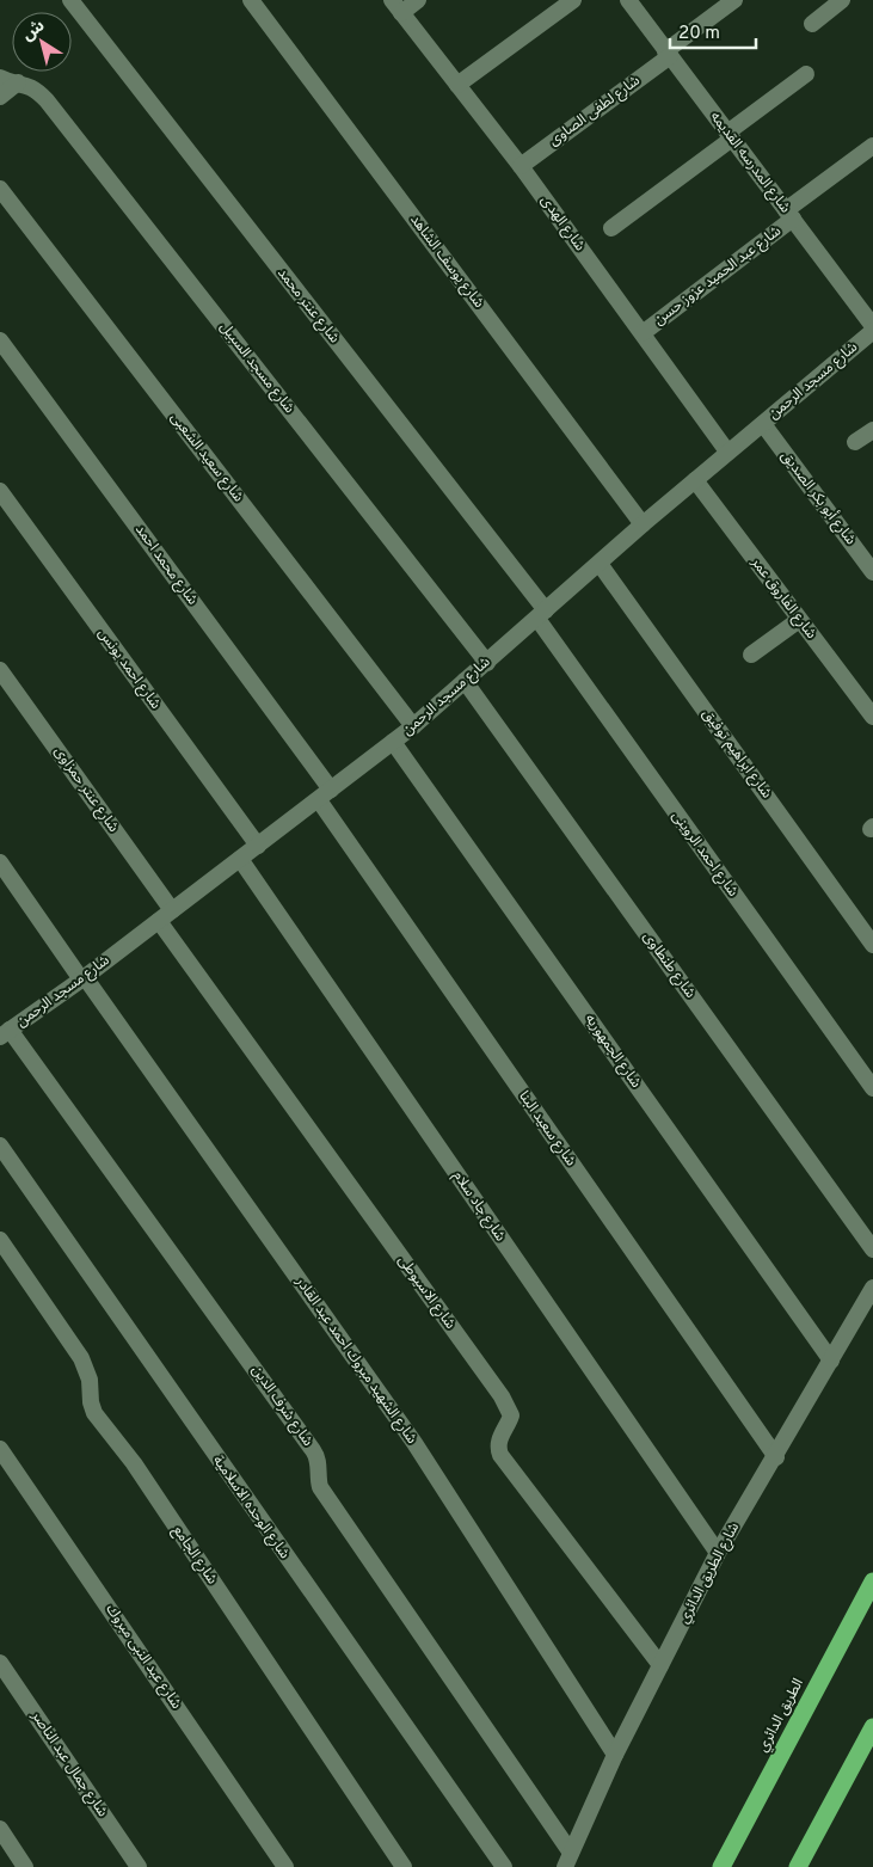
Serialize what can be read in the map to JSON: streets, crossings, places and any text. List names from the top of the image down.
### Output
{
  "streets": {
    "highway": ["الطريق الدائري"],
    "street": [
      "شارع لطفى الصاوى",
      "شارع المدرسه القديمه",
      "شارع الهدى",
      "شارع يوسف الشاهد",
      "شارع عبد الحميد عزوز حسن",
      "شارع عنتر محمد",
      "شارع مسجد السبيل",
      "شارع مسجد الرحمن",
      "شارع سعيد الشعبى",
      "شارع أبو بكر الصديق",
      "شارع محمد احمد",
      "شارع الفاروق عمر",
      "شارع احمد يونس",
      "شارع ابراهيم توفيق",
      "شارع عنتر حمزاوى",
      "شارع احمد الروينى",
      "شارع طنطاوى",
      "شارع الجمهوريه",
      "شارع سعيد البنا",
      "شارع جاد سلام",
      "شارع الاسيوطى",
      "شارع الشهيد مبروك احمد عبد القادر",
      "شارع شرف الدين",
      "شارع الوحده الاسلامية",
      "شارع الجامع",
      "شارع الطريق الدائري",
      "شارع عبد النبى مبروك",
      "شارع جمال عبد الناصر"
    ]
  },
  "crossings": [
    ["شارع لطفى الصاوى", "شارع المدرسه القديمه"],
    ["شارع لطفى الصاوى", "شارع الهدى"],
    ["شارع المدرسه القديمه", "شارع عبد الحميد عزوز حسن"],
    ["شارع المدرسه القديمه", "شارع مسجد الرحمن"],
    ["شارع الهدى", "شارع عبد الحميد عزوز حسن"],
    ["شارع الهدى", "شارع مسجد الرحمن"],
    ["شارع يوسف الشاهد", "شارع مسجد الرحمن"],
    ["شارع عنتر محمد", "شارع مسجد الرحمن"],
    ["شارع عنتر محمد", "شارع احمد الروينى"],
    ["شارع مسجد السبيل", "شارع مسجد الرحمن"],
    ["شارع مسجد الرحمن", "شارع سعيد الشعبى"],
    ["شارع مسجد الرحمن", "شارع أبو بكر الصديق"],
    ["شارع مسجد الرحمن", "شارع محمد احمد"],
    ["شارع مسجد الرحمن", "شارع الفاروق عمر"],
    ["شارع مسجد الرحمن", "شارع احمد يونس"],
    ["شارع مسجد الرحمن", "شارع ابراهيم توفيق"],
    ["شارع مسجد الرحمن", "شارع عنتر حمزاوى"],
    ["شارع مسجد الرحمن", "شارع احمد الروينى"],
    ["شارع مسجد الرحمن", "شارع طنطاوى"],
    ["شارع مسجد الرحمن", "شارع الجمهوريه"],
    ["شارع مسجد الرحمن", "شارع سعيد البنا"],
    ["شارع مسجد الرحمن", "شارع جاد سلام"],
    ["شارع مسجد الرحمن", "شارع الاسيوطى"],
    ["شارع مسجد الرحمن", "شارع الشهيد مبروك احمد عبد القادر"],
    ["شارع مسجد الرحمن", "شارع شرف الدين"],
    ["شارع محمد احمد", "شارع سعيد البنا"],
    ["شارع عنتر حمزاوى", "شارع الاسيوطى"],
    ["شارع الجمهوريه", "شارع الطريق الدائري"],
    ["شارع سعيد البنا", "شارع الطريق الدائري"],
    ["شارع جاد سلام", "شارع الطريق الدائري"],
    ["شارع الاسيوطى", "شارع الطريق الدائري"],
    ["شارع الشهيد مبروك احمد عبد القادر", "شارع الطريق الدائري"],
    ["شارع شرف الدين", "شارع الطريق الدائري"]
  ],
  "scale_bar": "20 m",
  "north": "top left"
}
